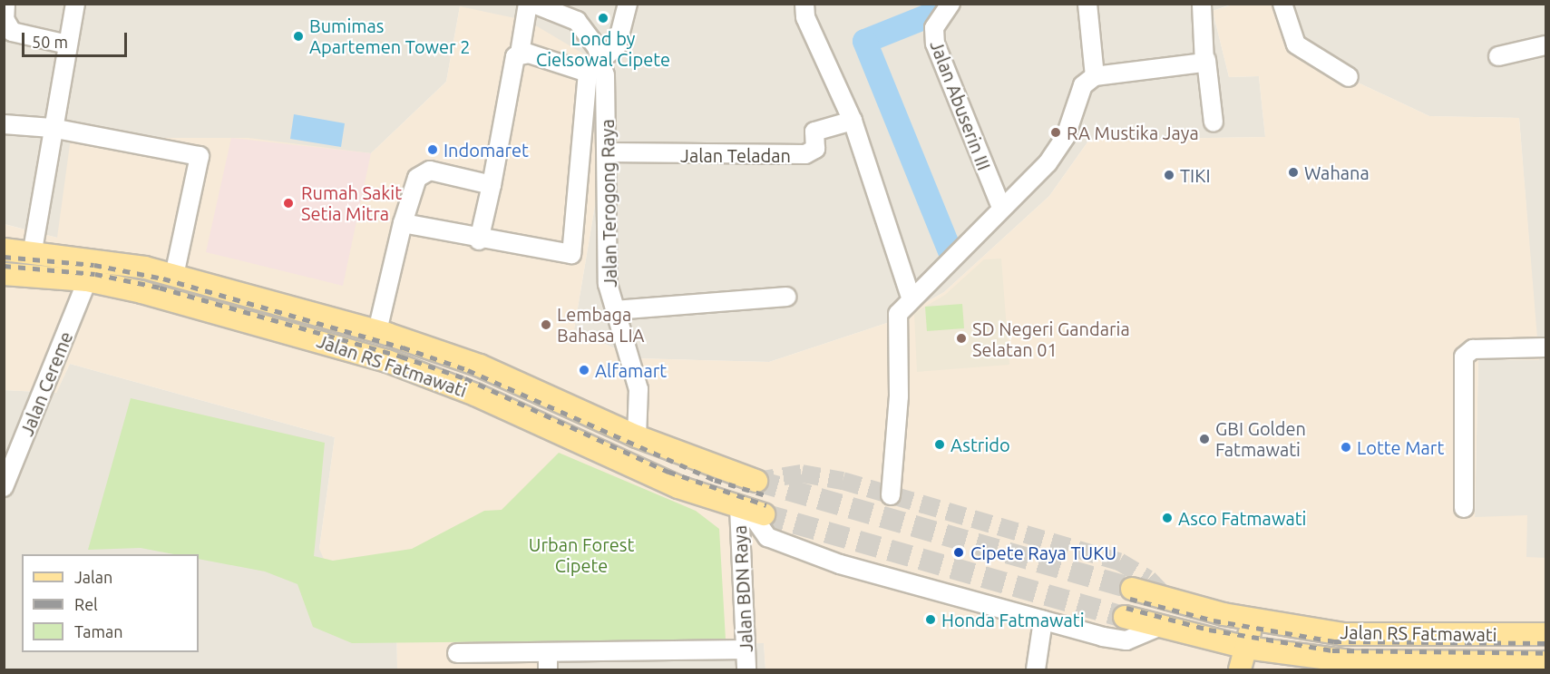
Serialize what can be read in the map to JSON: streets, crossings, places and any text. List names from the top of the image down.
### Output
{
  "streets": {
    "main road": ["Jalan RS Fatmawati"],
    "street": [
      "Jalan Abuserin III",
      "Jalan Teladan",
      "Jalan Terogong Raya",
      "Jalan Cereme",
      "Jalan BDN Raya"
    ]
  },
  "crossings": [
    ["Jalan Teladan", "Jalan Terogong Raya"],
    ["Jalan Terogong Raya", "Jalan RS Fatmawati"],
    ["Jalan RS Fatmawati", "Jalan Cereme"],
    ["Jalan RS Fatmawati", "Jalan BDN Raya"]
  ],
  "parks": ["Urban Forest Cipete"],
  "places": [
    "Lond by Cielsowal Cipete",
    "Bumimas Apartemen Tower 2",
    "RA Mustika Jaya",
    "Indomaret",
    "Wahana",
    "TIKI",
    "Rumah Sakit Setia Mitra",
    "Lembaga Bahasa LIA",
    "SD Negeri Gandaria Selatan 01",
    "Alfamart",
    "GBI Golden Fatmawati",
    "Astrido",
    "Lotte Mart",
    "Asco Fatmawati",
    "Cipete Raya TUKU",
    "Honda Fatmawati"
  ],
  "legend": ["Jalan", "Rel", "Taman"],
  "scale_bar": "50 m"
}
